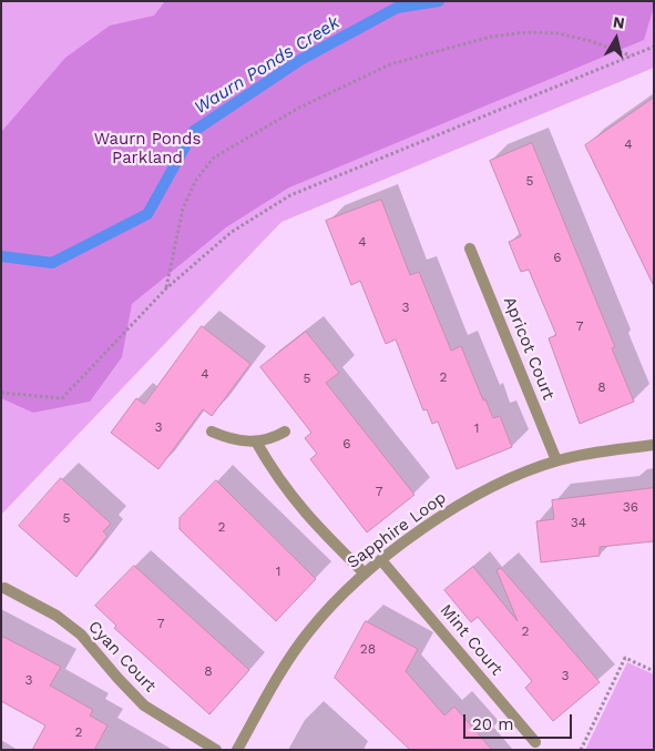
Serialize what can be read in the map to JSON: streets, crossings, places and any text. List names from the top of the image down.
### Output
{
  "streets": {
    "street": [
      "Apricot Court",
      "Sapphire Loop",
      "Mint Court",
      "Cyan Court"
    ]
  },
  "crossings": [
    ["Apricot Court", "Sapphire Loop"],
    ["Sapphire Loop", "Mint Court"]
  ],
  "water": ["Waurn Ponds Creek"],
  "parks": ["Waurn Ponds Parkland"],
  "house_numbers": [
    "4",
    "5",
    "4",
    "6",
    "3",
    "7",
    "4",
    "2",
    "5",
    "8",
    "3",
    "1",
    "6",
    "7",
    "36",
    "5",
    "34",
    "2",
    "1",
    "7",
    "2",
    "28",
    "8",
    "3",
    "3",
    "2"
  ],
  "scale_bar": "20 m",
  "north": "top"
}
